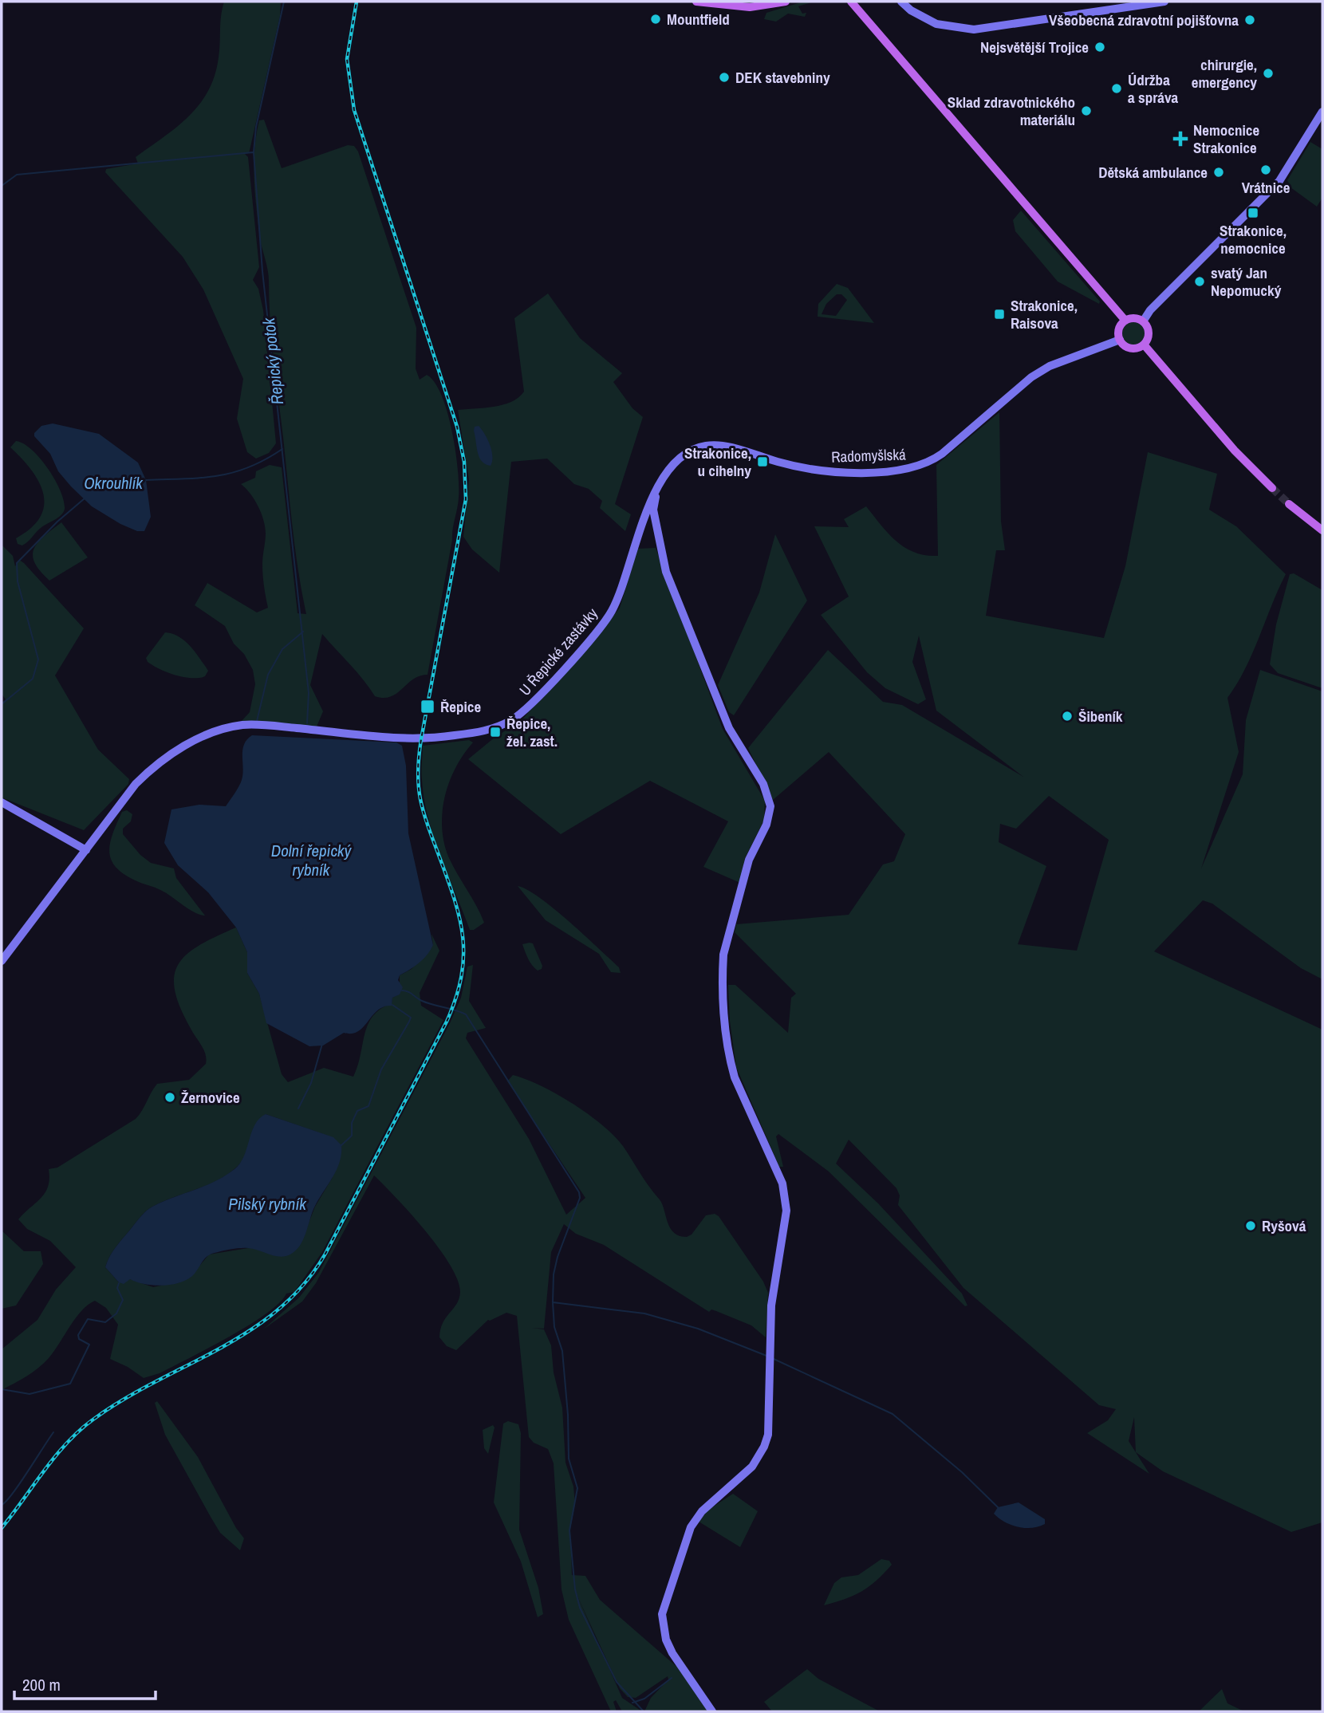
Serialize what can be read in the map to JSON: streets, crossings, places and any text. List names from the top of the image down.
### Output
{
  "streets": {
    "street": ["Radomyšlská", "U Řepické zastávky"]
  },
  "crossings": [
    ["Radomyšlská", "U Řepické zastávky"]
  ],
  "water": [
    "Řepický potok",
    "Okrouhlík",
    "Dolní řepický rybník",
    "Pilský rybník"
  ],
  "places": {
    "other": [
      "Mountfield",
      "Všeobecná zdravotní pojišťovna",
      "Nejsvětější Trojice",
      "chirurgie, emergency",
      "DEK stavebniny",
      "Údržba a správa",
      "Sklad zdravotnického materiálu",
      "Vrátnice",
      "Dětská ambulance",
      "svatý Jan Nepomucký",
      "Šibeník",
      "Žernovice",
      "Ryšová"
    ],
    "health": ["Nemocnice Strakonice"],
    "transit": [
      "Strakonice, nemocnice",
      "Strakonice, Raisova",
      "Strakonice, u cihelny",
      "Řepice",
      "Řepice, žel. zast."
    ]
  },
  "scale_bar": "200 m"
}
